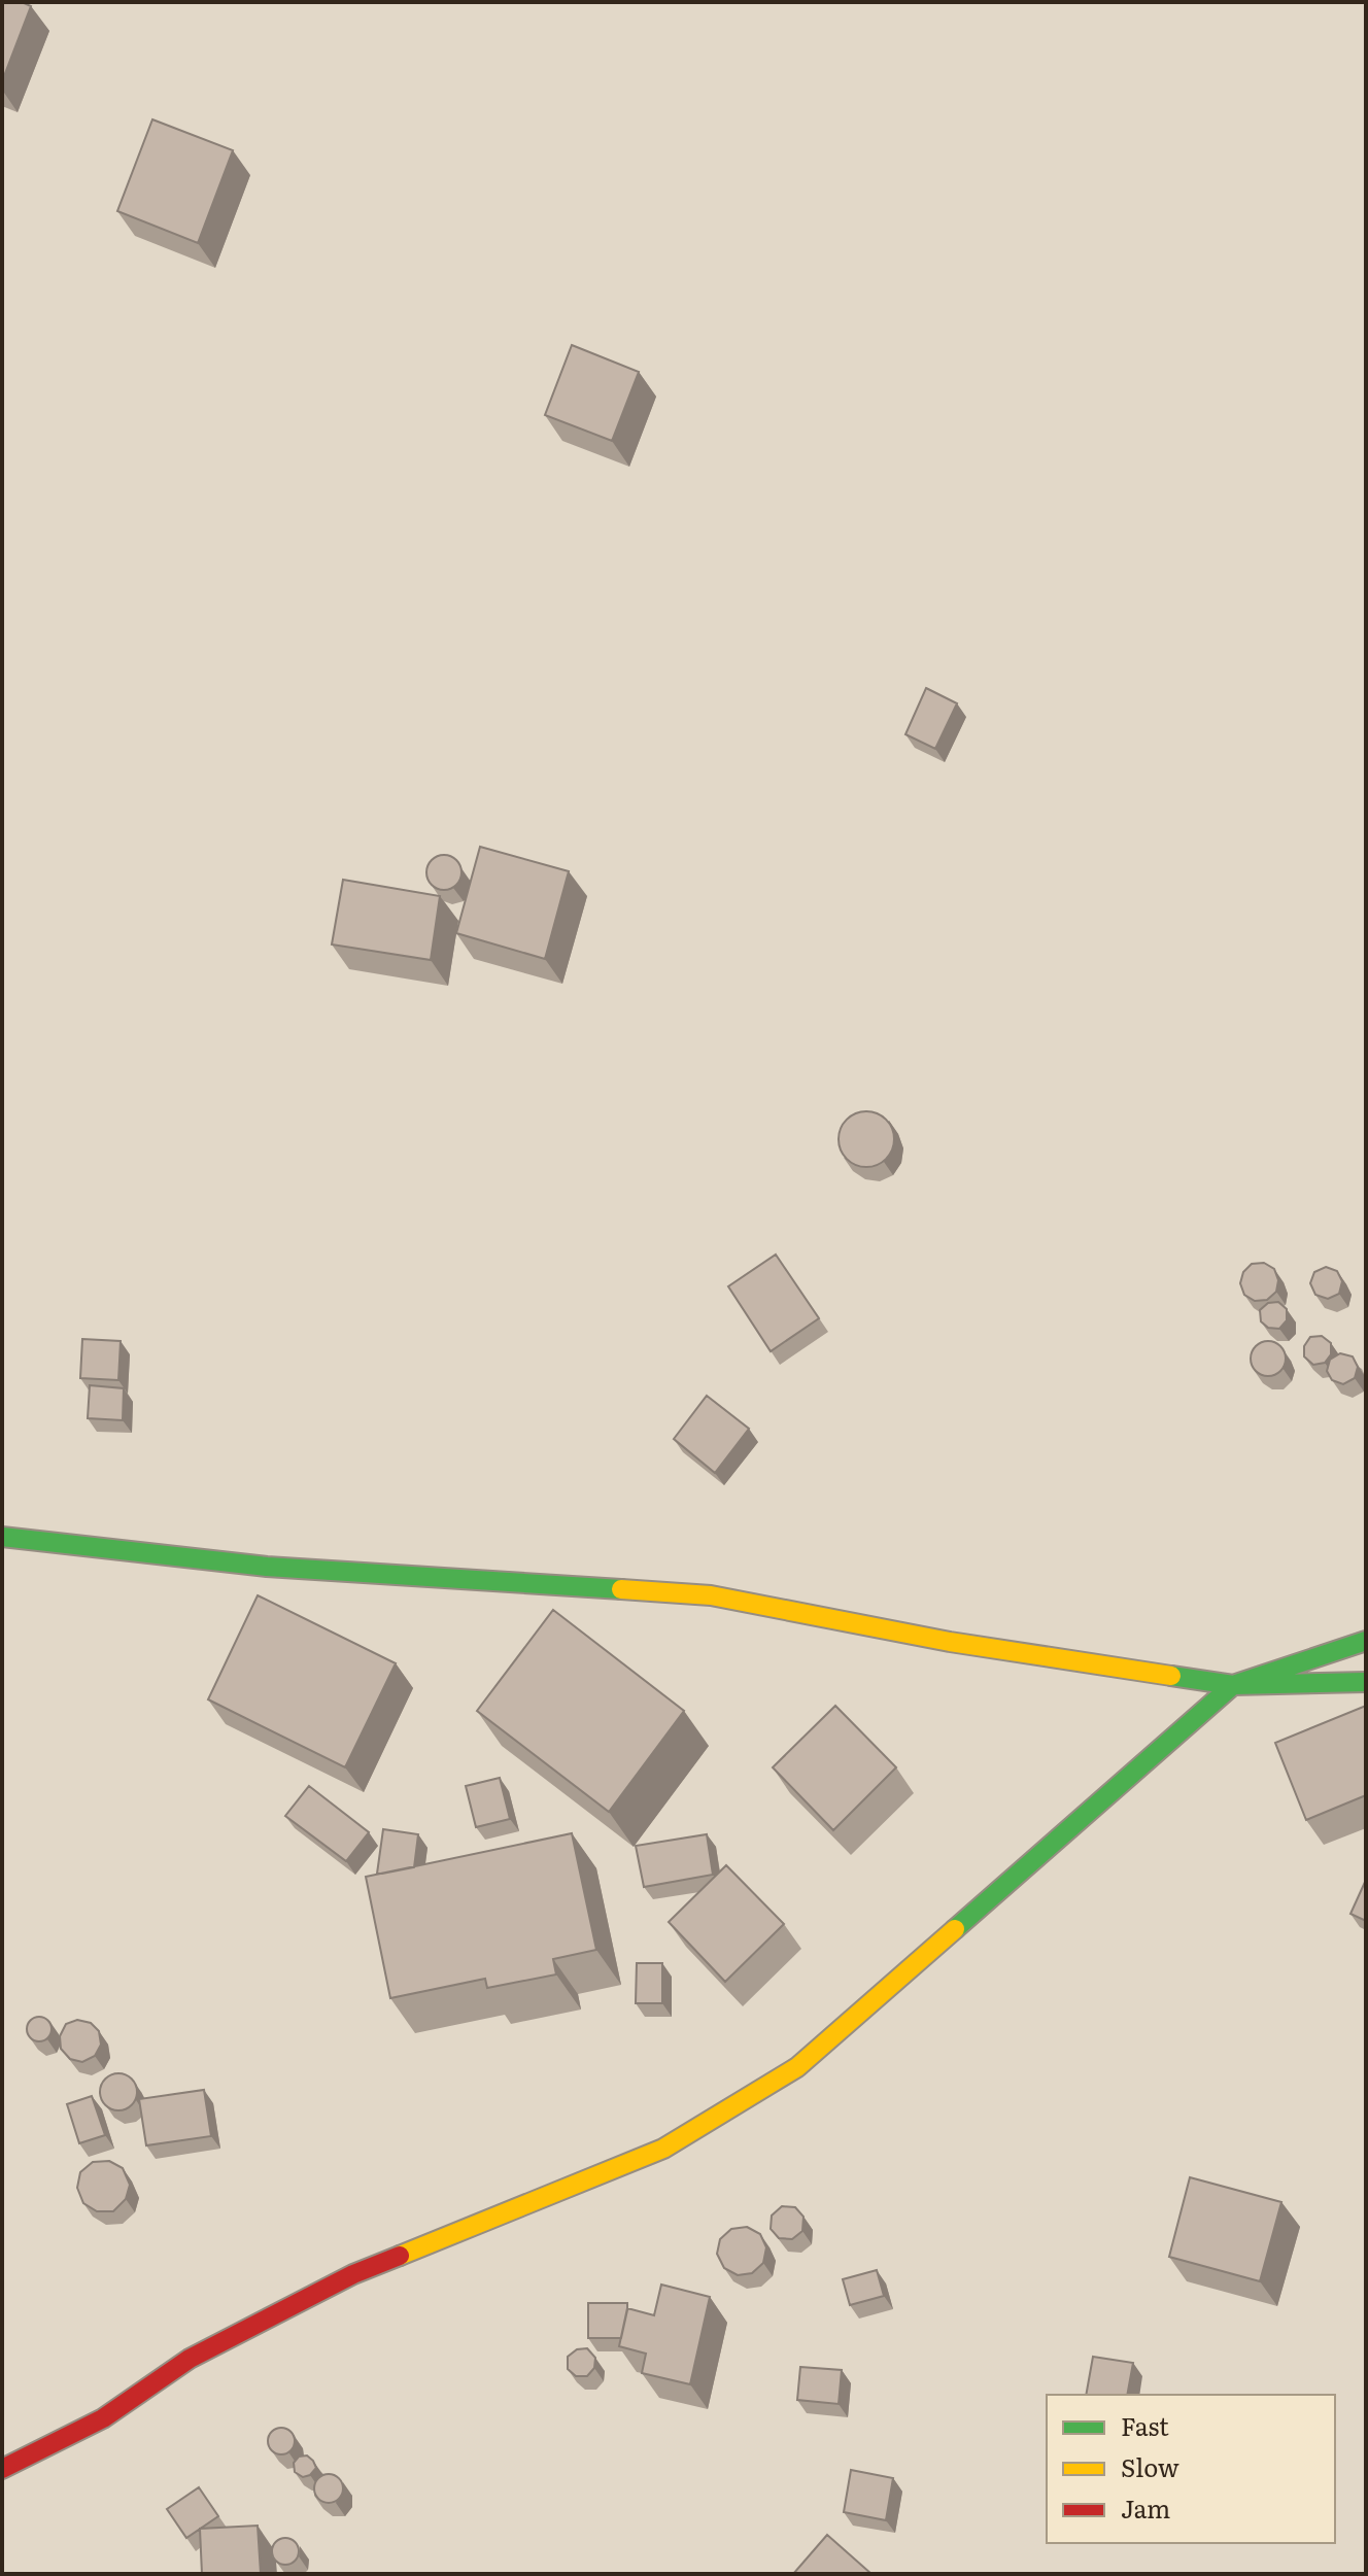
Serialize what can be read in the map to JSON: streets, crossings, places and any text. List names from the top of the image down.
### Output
{
  "legend": ["Fast", "Slow", "Jam"]
}
